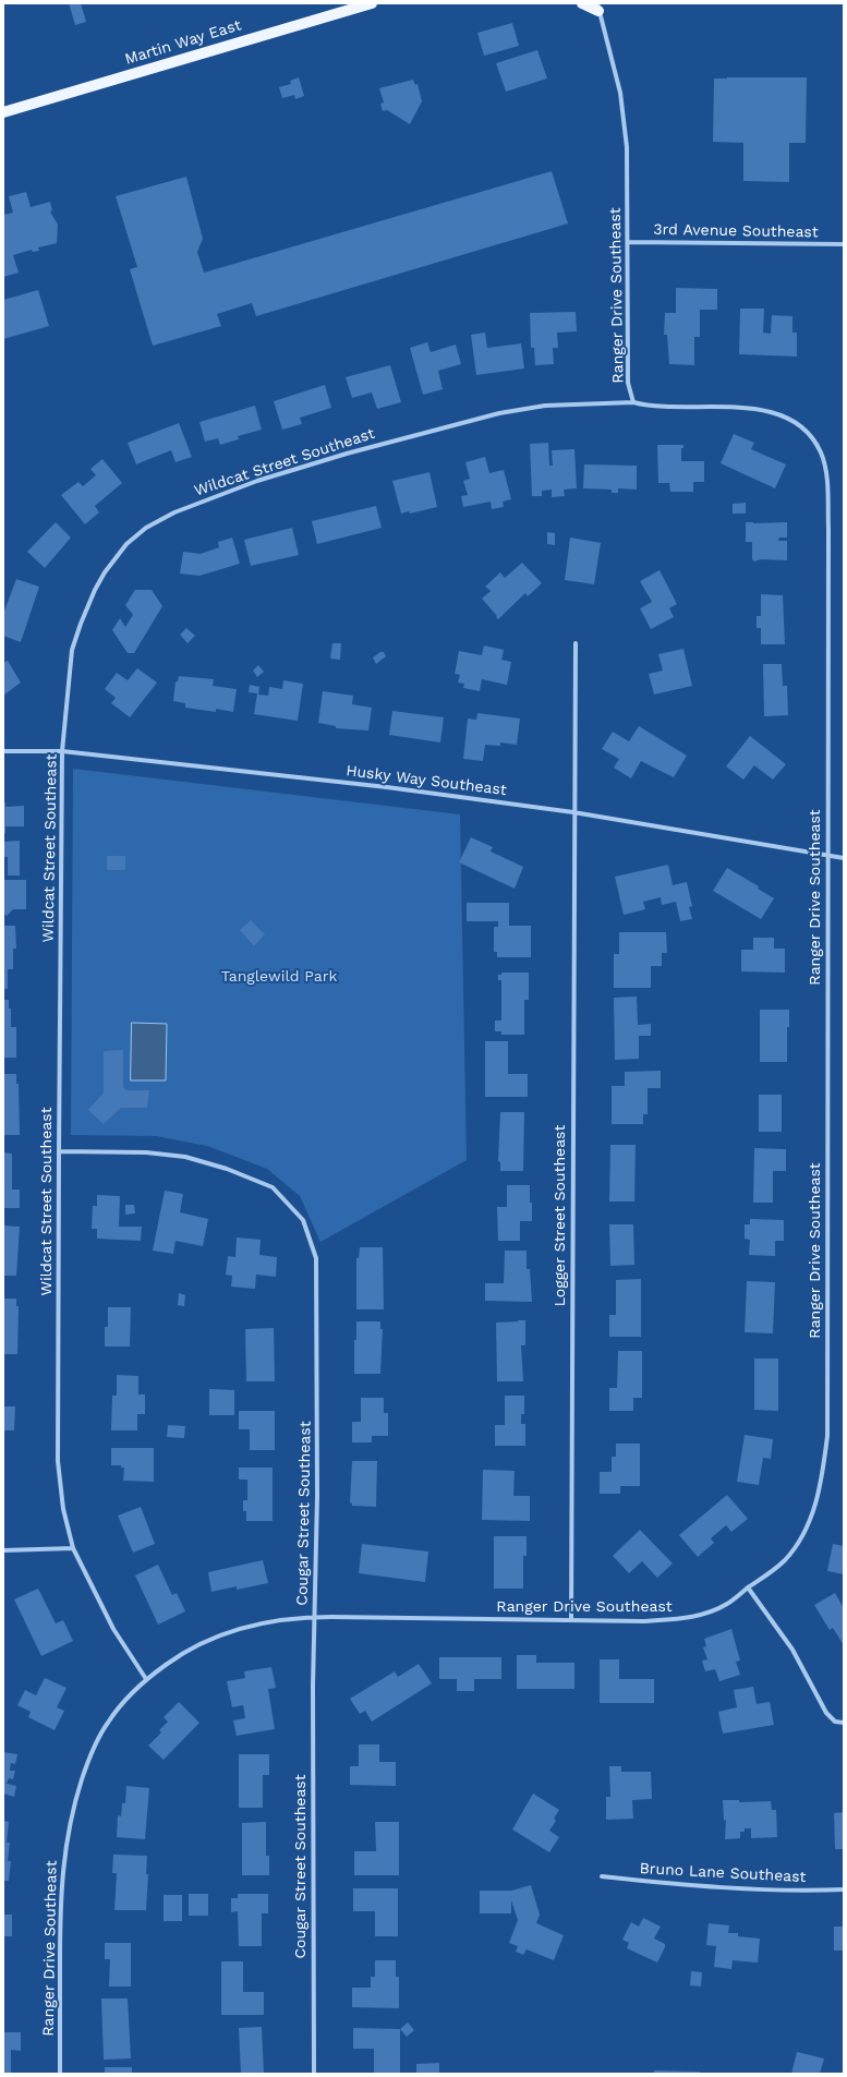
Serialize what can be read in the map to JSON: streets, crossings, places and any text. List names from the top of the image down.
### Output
{
  "streets": {
    "main road": ["Martin Way East"],
    "street": [
      "3rd Avenue Southeast",
      "Ranger Drive Southeast",
      "Wildcat Street Southeast",
      "Husky Way Southeast",
      "Logger Street Southeast",
      "Cougar Street Southeast",
      "Bruno Lane Southeast"
    ]
  },
  "crossings": [
    ["3rd Avenue Southeast", "Ranger Drive Southeast"],
    ["Ranger Drive Southeast", "Wildcat Street Southeast"],
    ["Ranger Drive Southeast", "Husky Way Southeast"],
    ["Ranger Drive Southeast", "Logger Street Southeast"],
    ["Ranger Drive Southeast", "Cougar Street Southeast"],
    ["Wildcat Street Southeast", "Husky Way Southeast"],
    ["Wildcat Street Southeast", "Cougar Street Southeast"],
    ["Husky Way Southeast", "Logger Street Southeast"]
  ],
  "parks": ["Tanglewild Park"]
}
